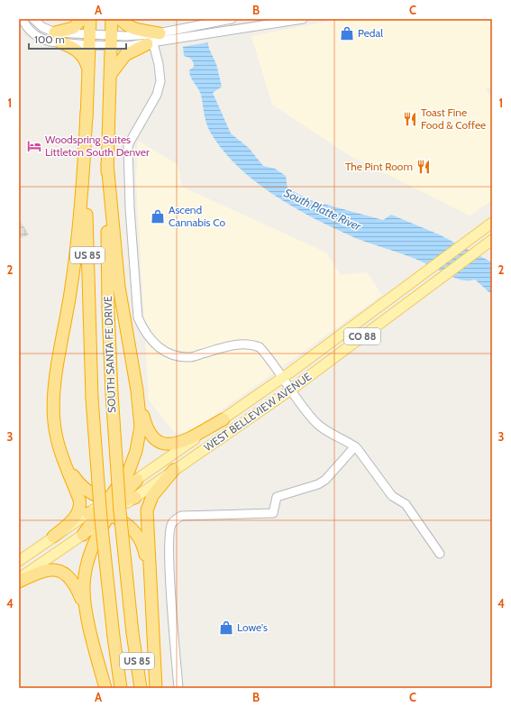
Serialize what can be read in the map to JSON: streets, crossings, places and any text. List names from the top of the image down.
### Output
{
  "streets": {
    "highway": ["US 85", "SOUTH SANTA FE DRIVE"],
    "main road": ["CO 88", "WEST BELLEVIEW AVENUE"]
  },
  "water": ["South Platte River"],
  "places": {
    "shop": ["Pedal", "Ascend Cannabis Co", "Lowe's"],
    "restaurant": ["Toast Fine Food & Coffee", "The Pint Room"],
    "hotel": ["Woodspring Suites Littleton South Denver"]
  },
  "scale_bar": "100 m",
  "grid": {
    "columns": ["A", "B", "C"],
    "rows": [
      "1",
      "2",
      "3",
      "4"
    ]
  }
}
